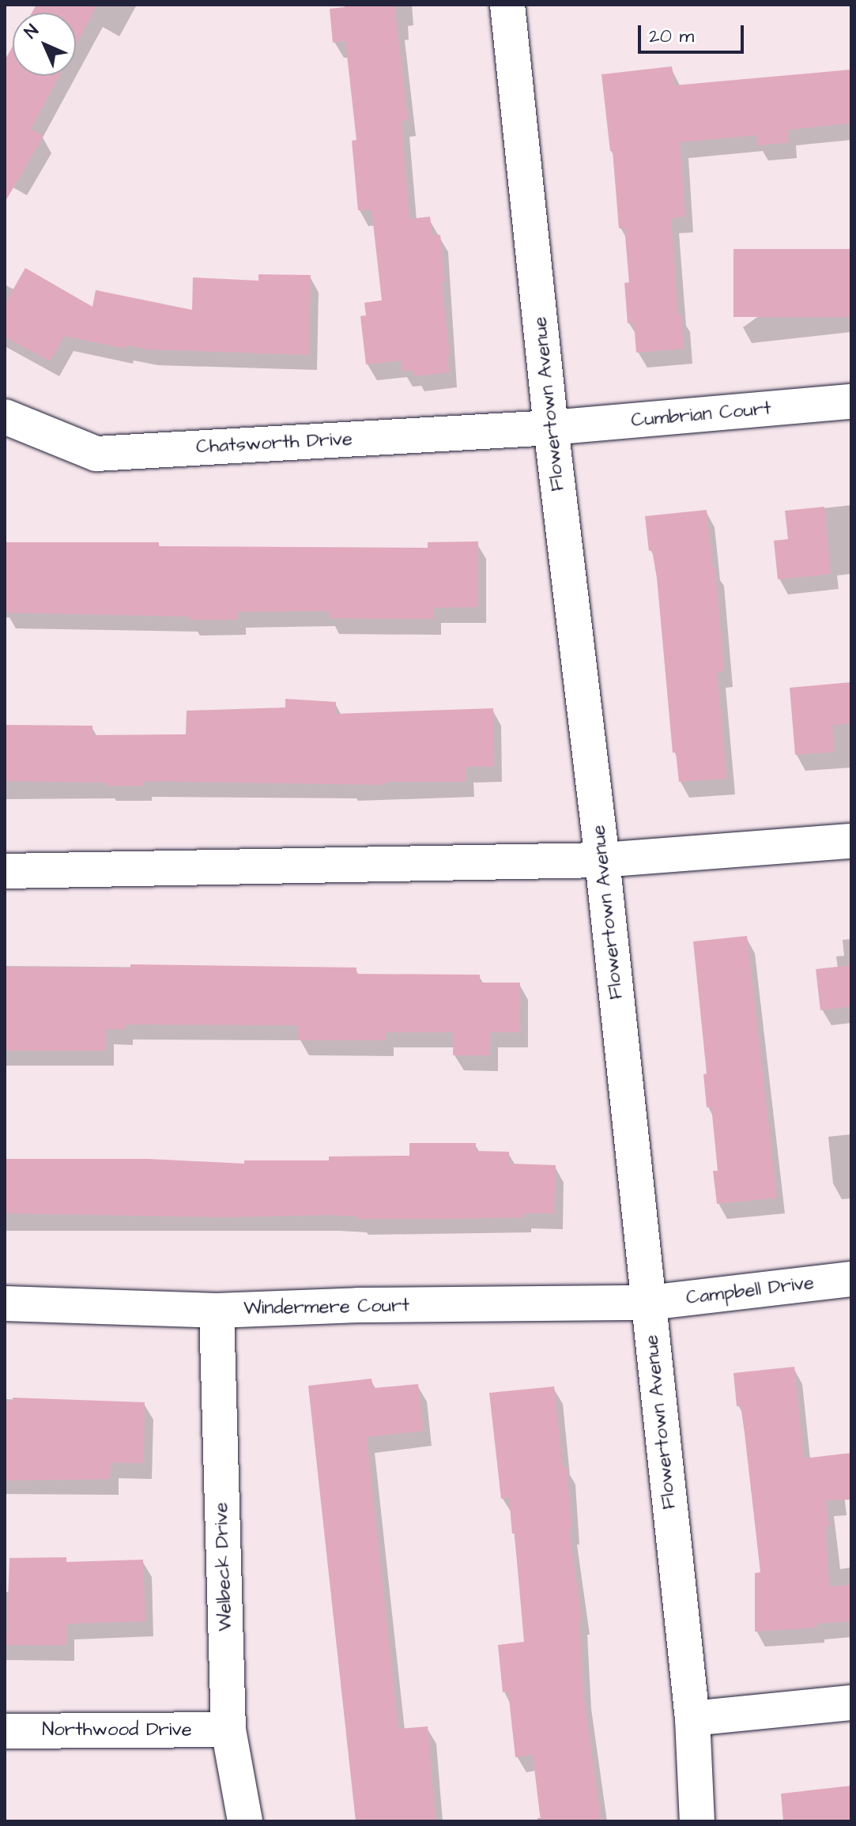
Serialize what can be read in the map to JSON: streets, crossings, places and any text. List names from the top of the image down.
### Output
{
  "streets": {
    "street": [
      "Flowertown Avenue",
      "Cumbrian Court",
      "Chatsworth Drive",
      "Campbell Drive",
      "Windermere Court",
      "Welbeck Drive",
      "Northwood Drive"
    ]
  },
  "crossings": [
    ["Flowertown Avenue", "Cumbrian Court"],
    ["Flowertown Avenue", "Chatsworth Drive"],
    ["Flowertown Avenue", "Campbell Drive"],
    ["Flowertown Avenue", "Windermere Court"],
    ["Cumbrian Court", "Chatsworth Drive"],
    ["Campbell Drive", "Windermere Court"],
    ["Windermere Court", "Welbeck Drive"],
    ["Welbeck Drive", "Northwood Drive"]
  ],
  "scale_bar": "20 m",
  "north": "top left"
}
